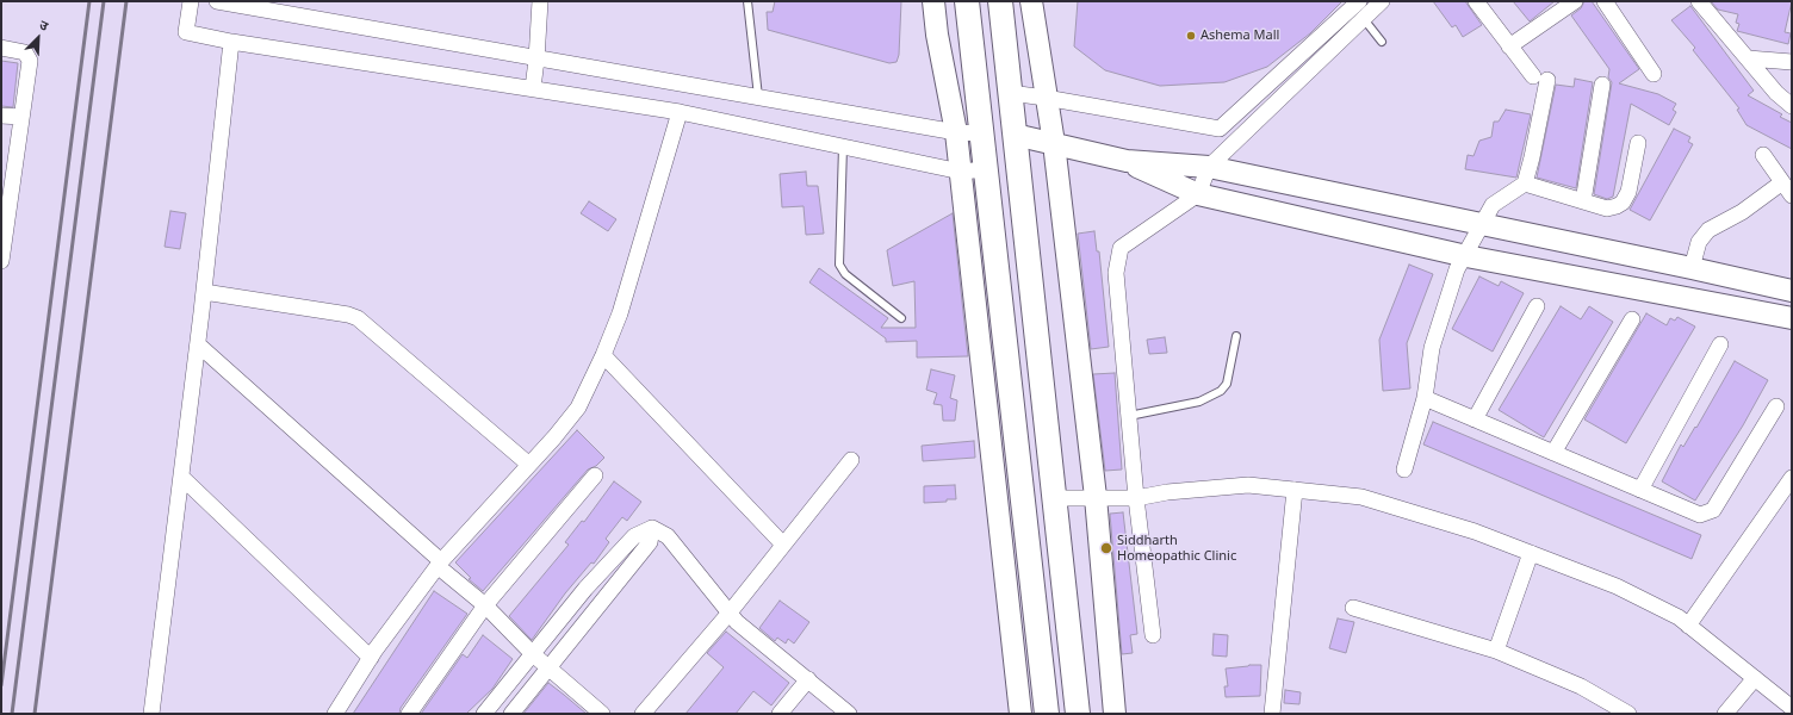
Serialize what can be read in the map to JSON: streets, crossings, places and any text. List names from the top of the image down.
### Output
{
  "places": ["Ashema Mall", "Siddharth Homeopathic Clinic"],
  "north": "top right"
}
